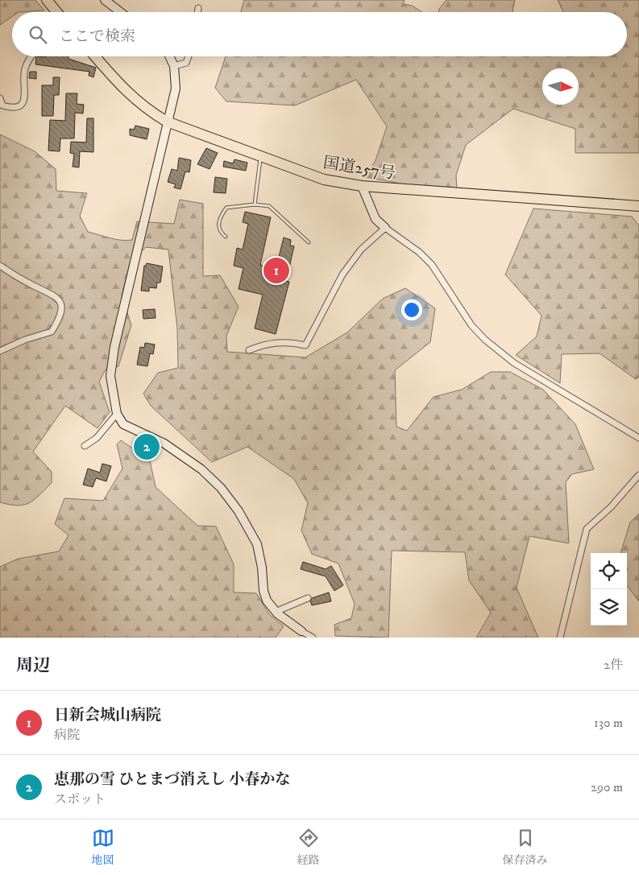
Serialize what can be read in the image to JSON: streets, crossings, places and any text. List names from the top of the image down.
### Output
{
  "streets": {
    "highway": ["国道257号"]
  },
  "north": "right",
  "page": {
    "search": "ここで検索",
    "pins": ["1", "2"],
    "heading": ["周辺", "2件"],
    "list": [
      {
        "mark": "1",
        "name": "日新会城山病院",
        "note": "病院",
        "value": "130 m"
      },
      {
        "mark": "2",
        "name": "恵那の雪 ひとまづ消えし 小春かな",
        "note": "スポット",
        "value": "290 m"
      }
    ],
    "nav": ["地図", "経路", "保存済み"]
  }
}
